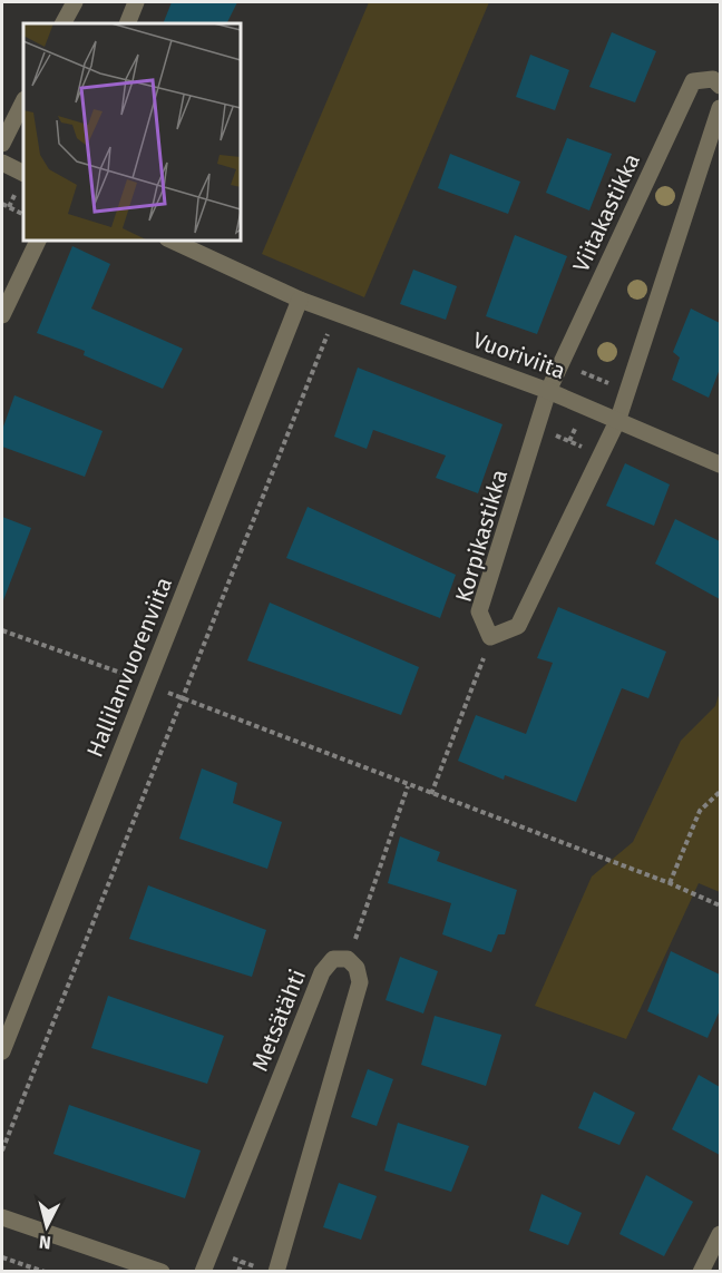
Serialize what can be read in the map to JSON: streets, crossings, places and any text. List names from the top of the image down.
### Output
{
  "streets": {
    "street": [
      "Viitakastikka",
      "Vuoriviita",
      "Korpikastikka",
      "Hallilanvuorenviita",
      "Metsätähti"
    ]
  },
  "crossings": [
    ["Viitakastikka", "Vuoriviita"],
    ["Viitakastikka", "Korpikastikka"],
    ["Vuoriviita", "Korpikastikka"],
    ["Vuoriviita", "Hallilanvuorenviita"]
  ],
  "north": "bottom"
}
